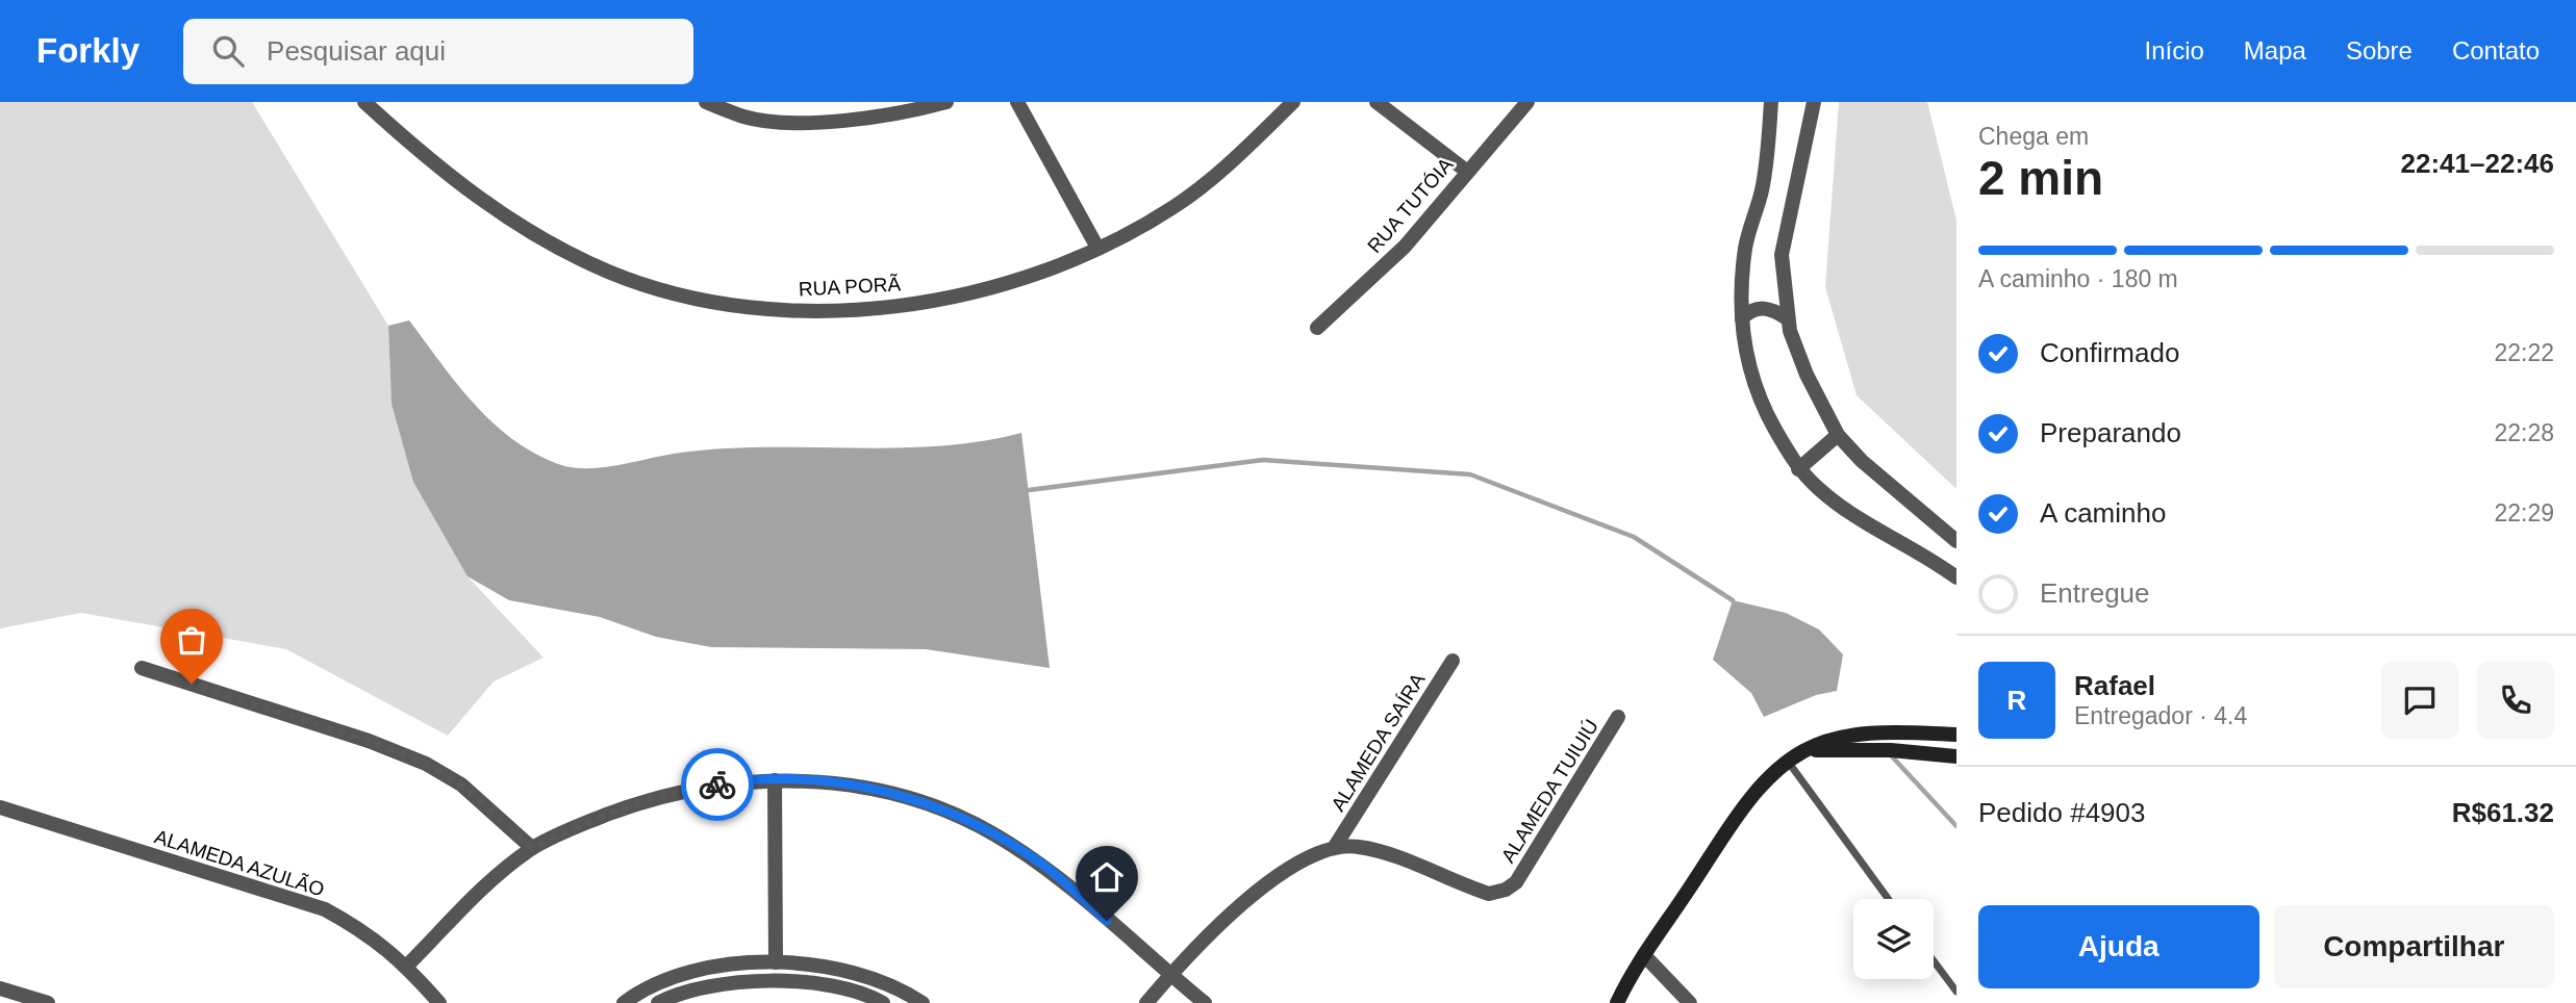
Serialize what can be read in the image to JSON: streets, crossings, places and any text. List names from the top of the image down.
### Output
{
  "streets": {
    "street": [
      "RUA TUTÓIA",
      "RUA PORÃ",
      "ALAMEDA SAÍRA",
      "ALAMEDA TUIUIÚ",
      "ALAMEDA AZULÃO"
    ]
  },
  "crossings": [
    ["ALAMEDA SAÍRA", "ALAMEDA TUIUIÚ"]
  ],
  "page": {
    "header": "Forkly",
    "search": "Pesquisar aqui",
    "nav": [
      "Início",
      "Mapa",
      "Sobre",
      "Contato"
    ],
    "heading": ["2 min", "Chega em", "22:41–22:46"],
    "panel": [
      "Rafael",
      "Entregador · 4.4",
      "Pedido #4903",
      "R$61.32"
    ],
    "bar": "A caminho · 180 m",
    "list": [
      ["Confirmado", "22:22"],
      ["Preparando", "22:28"],
      ["A caminho", "22:29"],
      "Entregue"
    ],
    "round": "R",
    "buttons": ["Ajuda", "Compartilhar"]
  }
}
